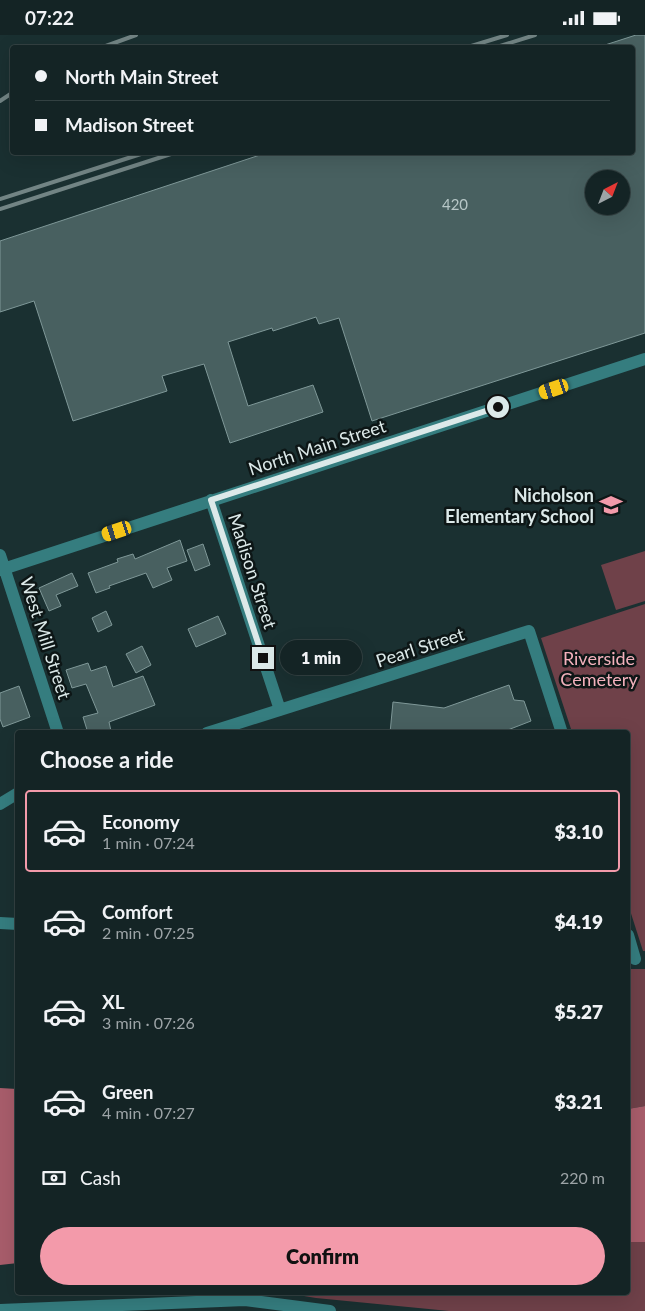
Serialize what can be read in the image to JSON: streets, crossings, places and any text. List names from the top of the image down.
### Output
{
  "streets": {
    "street": [
      "North Main Street",
      "Madison Street",
      "West Mill Street",
      "Pearl Street"
    ]
  },
  "crossings": [
    ["North Main Street", "Madison Street"],
    ["North Main Street", "West Mill Street"],
    ["Madison Street", "Pearl Street"]
  ],
  "parks": ["Riverside Cemetery"],
  "places": {
    "school or university": ["Nicholson Elementary School"]
  },
  "house_numbers": ["420"],
  "north": "top right",
  "page": {
    "status": "07:22",
    "banner": ["North Main Street", "Madison Street"],
    "bubble": "1 min",
    "heading": "Choose a ride",
    "list": [
      {
        "name": "Economy",
        "note": "1 min · 07:24",
        "value": "$3.10"
      },
      {
        "name": "Comfort",
        "note": "2 min · 07:25",
        "value": "$4.19"
      },
      {
        "name": "XL",
        "note": "3 min · 07:26",
        "value": "$5.27"
      },
      {
        "name": "Green",
        "note": "4 min · 07:27",
        "value": "$3.21"
      }
    ],
    "pay": ["Cash", "220 m"],
    "buttons": "Confirm"
  }
}
